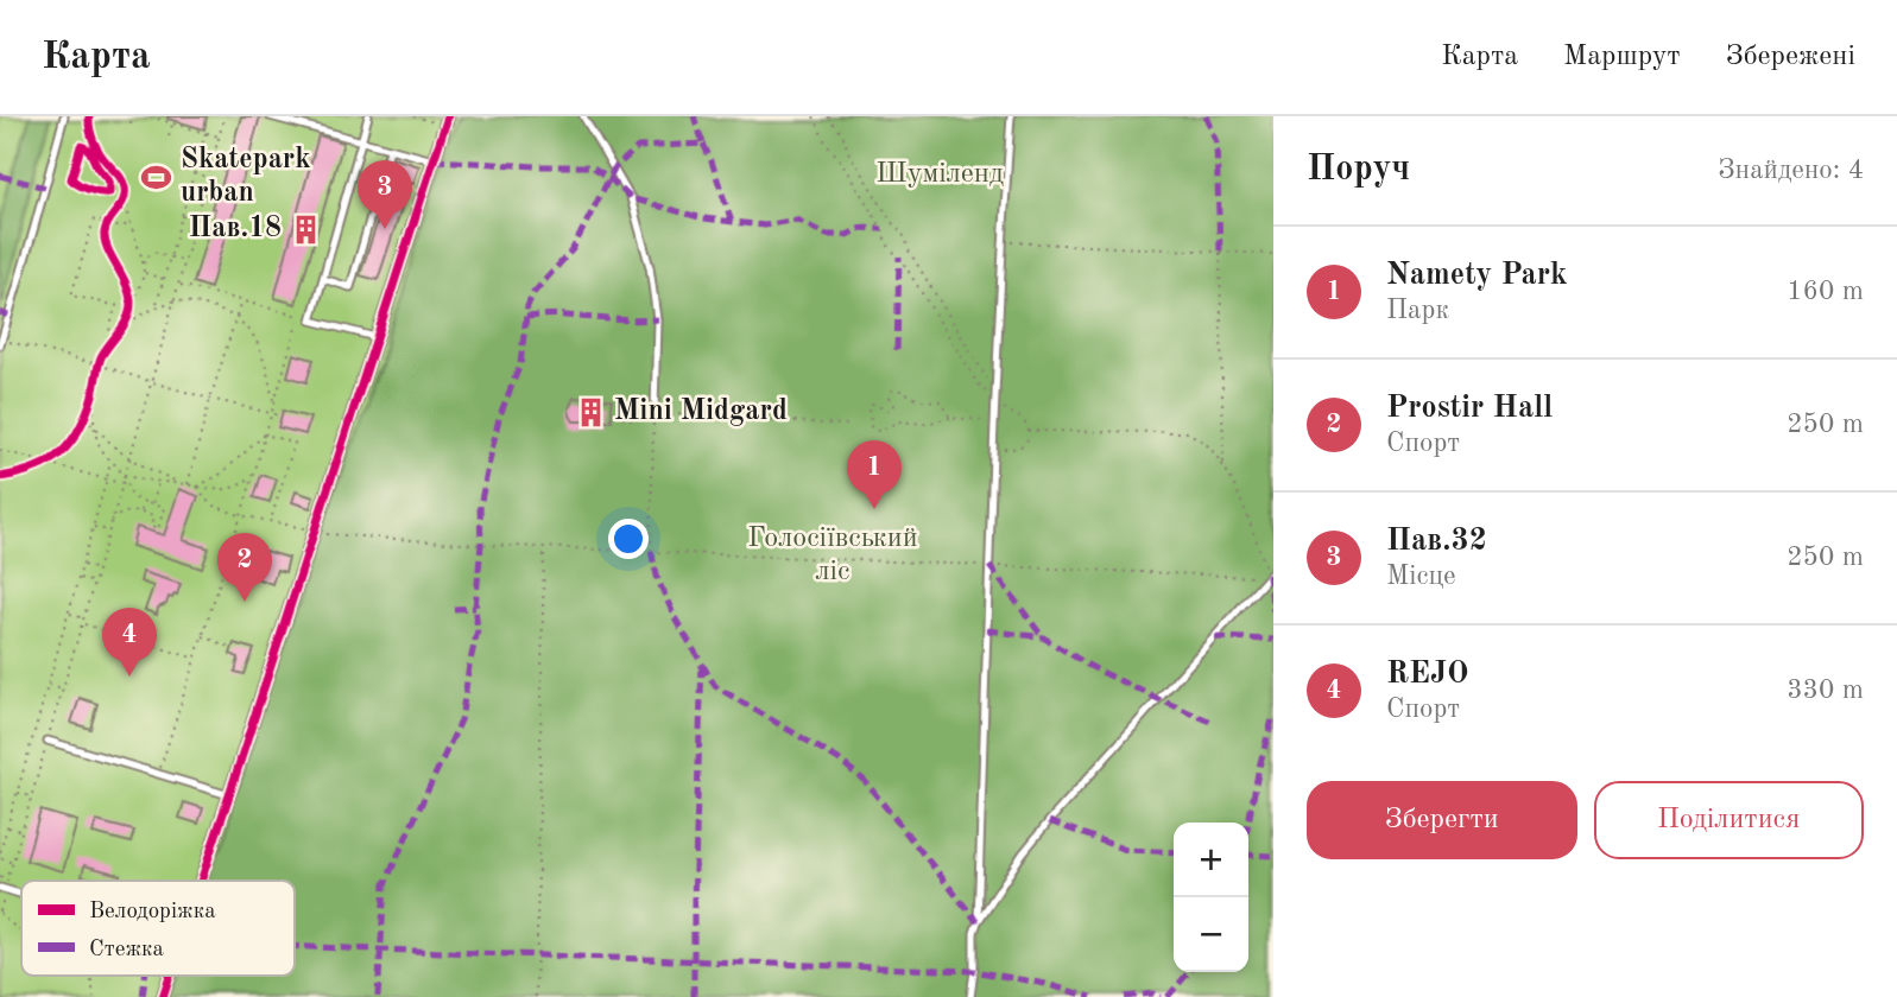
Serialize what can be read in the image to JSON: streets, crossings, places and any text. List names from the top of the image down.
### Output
{
  "parks": ["Шуміленд", "Голосіївський ліс"],
  "places": {
    "sports": ["Skatepark urban"],
    "building": ["Пав.18", "Mini Midgard"]
  },
  "legend": ["Велодоріжка", "Стежка"],
  "page": {
    "header": "Карта",
    "nav": ["Карта", "Маршрут", "Збережені"],
    "heading": ["Поруч", "Знайдено: 4"],
    "pins": [
      "3",
      "1",
      "2",
      "4"
    ],
    "list": [
      {
        "mark": "1",
        "name": "Namety Park",
        "note": "Парк",
        "value": "160 m"
      },
      {
        "mark": "2",
        "name": "Prostir Hall",
        "note": "Спорт",
        "value": "250 m"
      },
      {
        "mark": "3",
        "name": "Пав.32",
        "note": "Місце",
        "value": "250 m"
      },
      {
        "mark": "4",
        "name": "REJO",
        "note": "Спорт",
        "value": "330 m"
      }
    ],
    "buttons": ["Зберегти", "Поділитися"],
    "map_buttons": ["+", "−"]
  }
}
